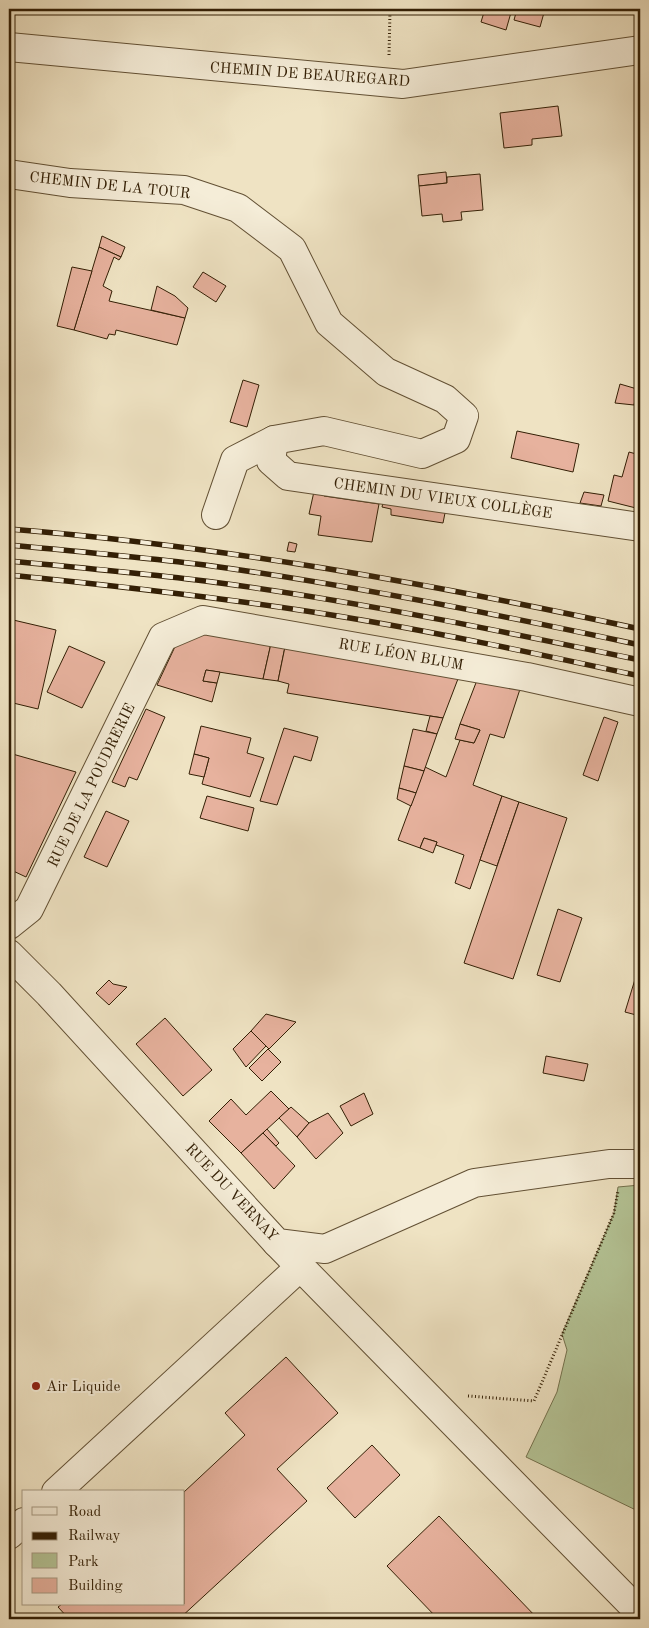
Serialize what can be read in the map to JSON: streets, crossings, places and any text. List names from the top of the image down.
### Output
{
  "streets": {
    "street": [
      "CHEMIN DE BEAUREGARD",
      "CHEMIN DE LA TOUR",
      "CHEMIN DU VIEUX COLLÈGE",
      "RUE LÉON BLUM",
      "RUE DE LA POUDRERIE",
      "RUE DU VERNAY"
    ]
  },
  "crossings": [
    ["CHEMIN DE LA TOUR", "CHEMIN DU VIEUX COLLÈGE"],
    ["RUE LÉON BLUM", "RUE DE LA POUDRERIE"]
  ],
  "places": ["Air Liquide"],
  "legend": [
    "Road",
    "Railway",
    "Park",
    "Building"
  ]
}
